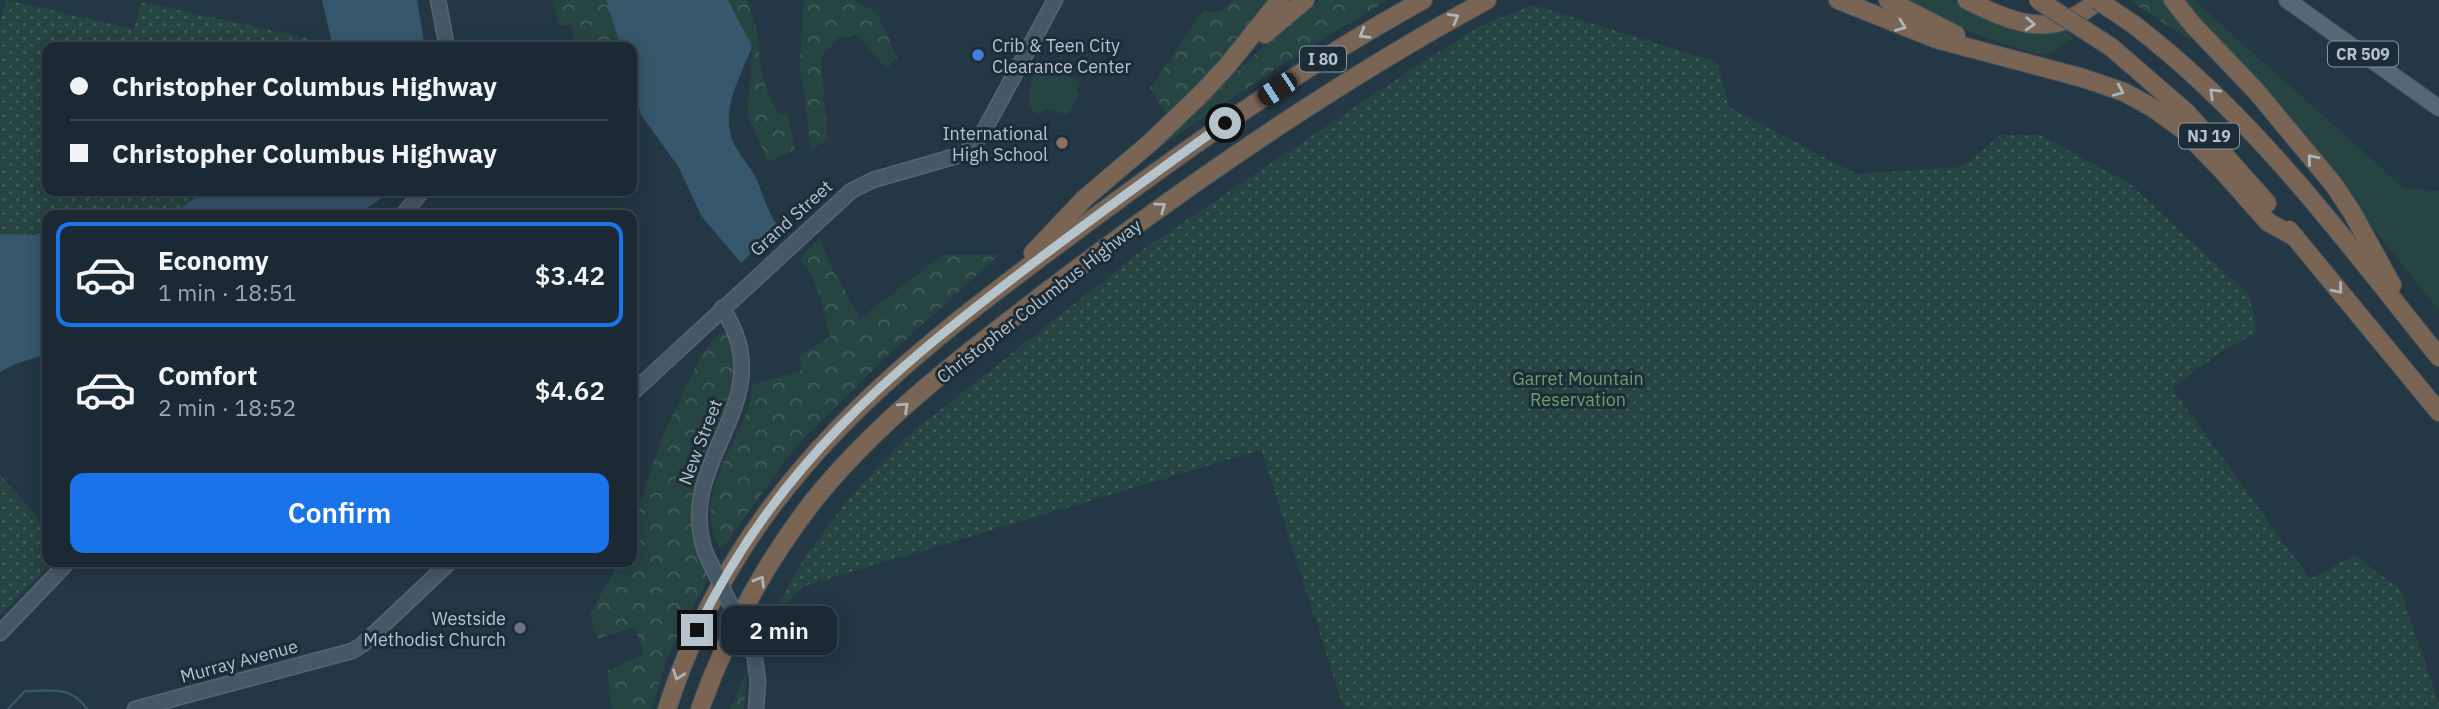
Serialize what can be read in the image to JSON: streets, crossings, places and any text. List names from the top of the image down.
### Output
{
  "streets": {
    "highway": ["I 80", "NJ 19", "Christopher Columbus Highway"],
    "main road": ["CR 509"],
    "street": ["Grand Street", "New Street", "Murray Avenue"]
  },
  "crossings": [
    ["Grand Street", "New Street"]
  ],
  "parks": ["Garret Mountain Reservation"],
  "places": ["Crib & Teen City Clearance Center", "International High School", "Westside Methodist Church"],
  "page": {
    "banner": ["Christopher Columbus Highway", "Christopher Columbus Highway"],
    "list": [
      {
        "name": "Economy",
        "note": "1 min · 18:51",
        "value": "$3.42"
      },
      {
        "name": "Comfort",
        "note": "2 min · 18:52",
        "value": "$4.62"
      }
    ],
    "buttons": "Confirm",
    "bubble": "2 min"
  }
}
